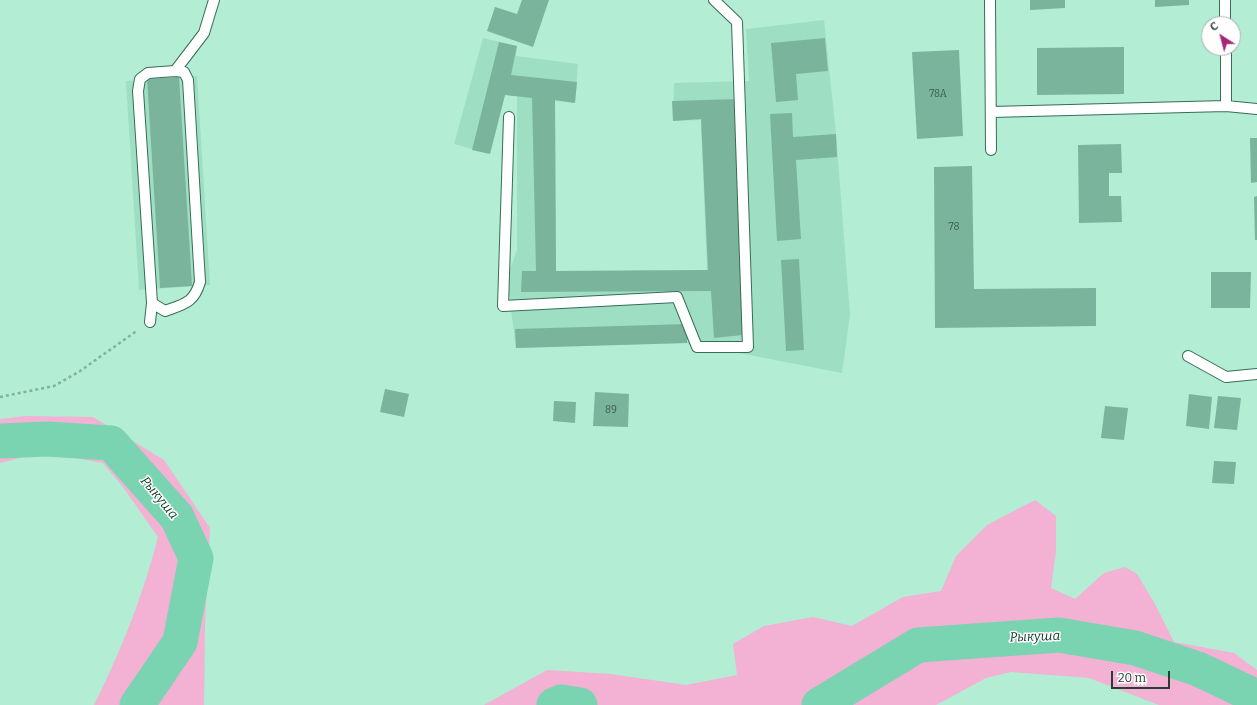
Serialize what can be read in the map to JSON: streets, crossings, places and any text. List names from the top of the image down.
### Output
{
  "water": ["Рыкуша"],
  "house_numbers": ["78А", "78", "89"],
  "scale_bar": "20 m",
  "north": "top left"
}
